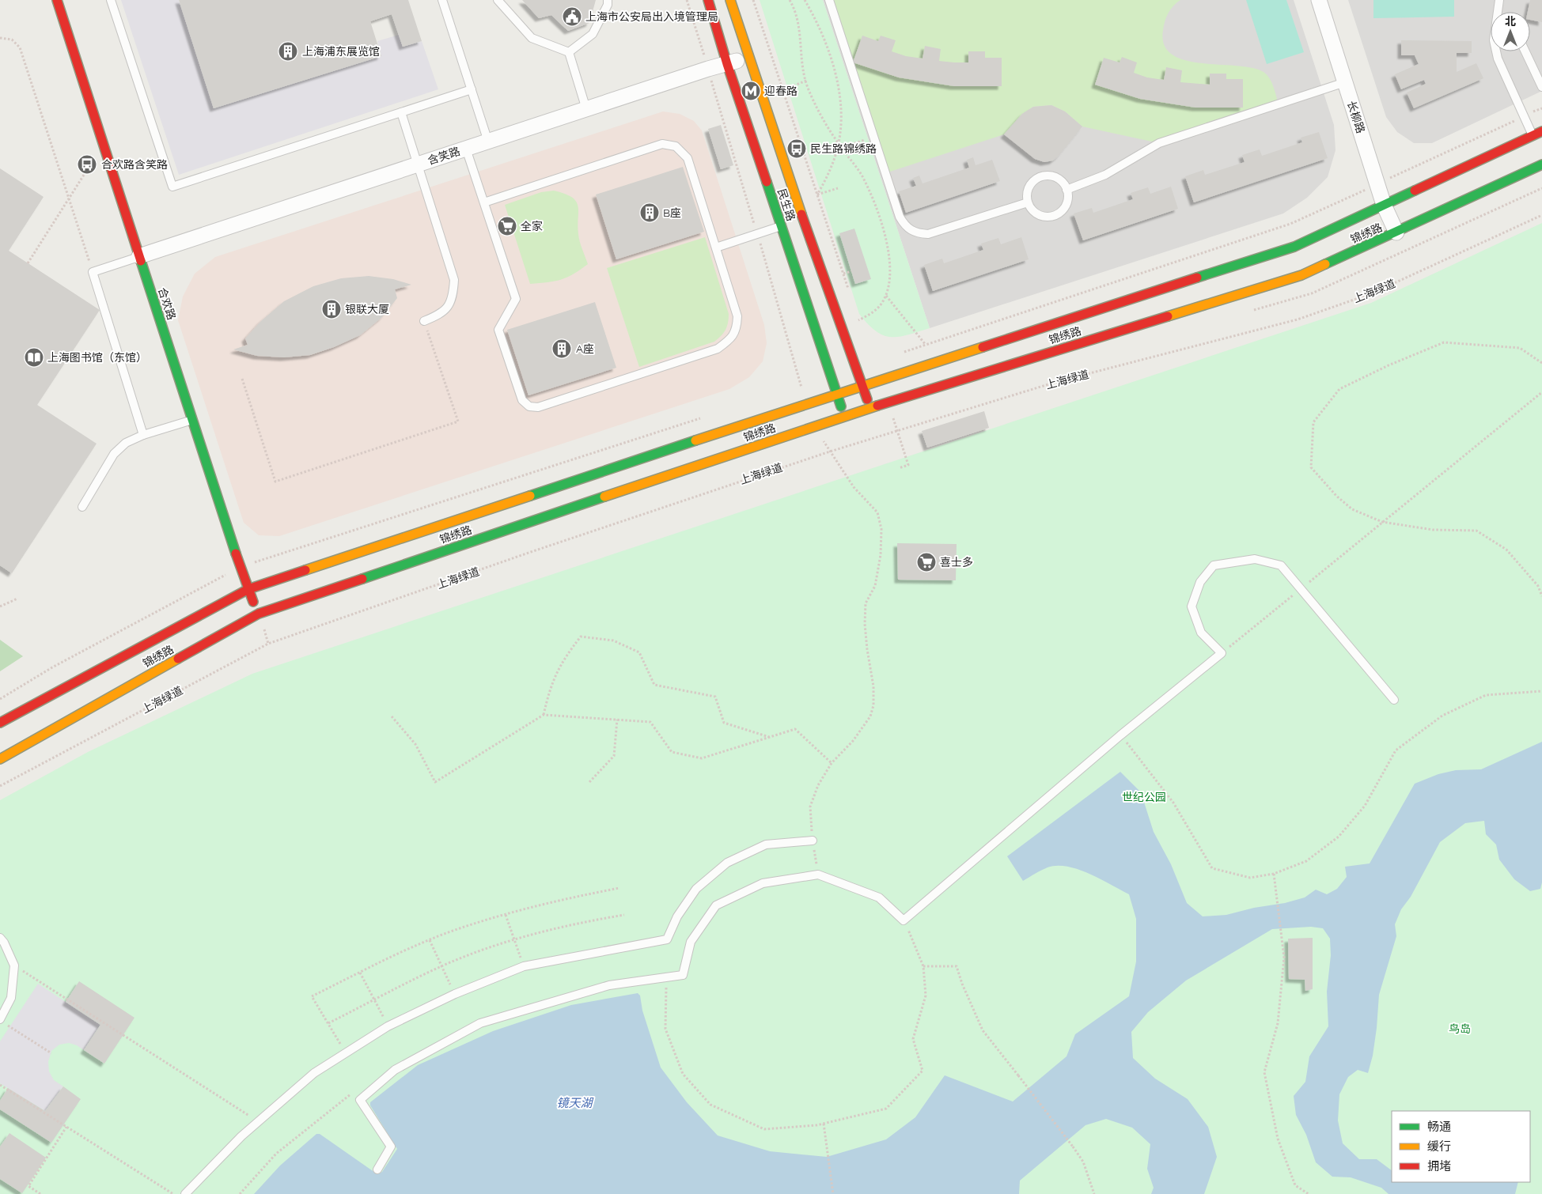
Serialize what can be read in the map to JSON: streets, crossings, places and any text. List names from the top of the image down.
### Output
{
  "streets": {
    "main road": ["民生路", "锦绣路", "合欢路"],
    "street": ["长柳路", "含笑路"],
    "path": ["上海绿道"]
  },
  "crossings": [
    ["长柳路", "锦绣路"],
    ["含笑路", "民生路"],
    ["含笑路", "合欢路"],
    ["民生路", "锦绣路"],
    ["锦绣路", "合欢路"]
  ],
  "water": ["镜天湖"],
  "parks": ["世纪公园", "鸟岛"],
  "places": {
    "public building": ["上海市公安局出入境管理局"],
    "building": [
      "上海浦东展览馆",
      "B座",
      "银联大厦",
      "A座"
    ],
    "metro station": ["迎春路"],
    "bus stop": ["民生路锦绣路", "合欢路含笑路"],
    "supermarket": ["全家", "喜士多"],
    "library": ["上海图书馆（东馆）"]
  },
  "legend": ["畅通", "缓行", "拥堵"],
  "north": "top"
}
